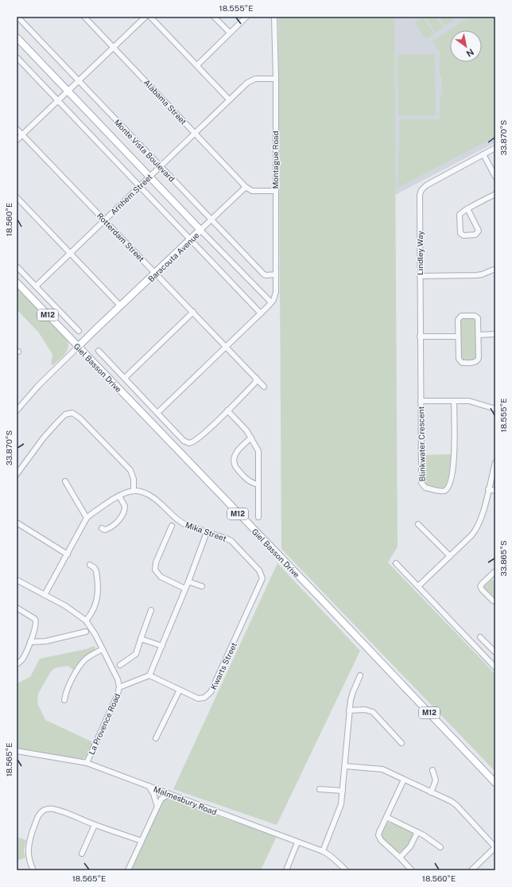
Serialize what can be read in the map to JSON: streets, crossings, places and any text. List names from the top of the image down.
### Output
{
  "streets": {
    "main road": [
      "Monte Vista Boulevard",
      "Baracouta Avenue",
      "M12",
      "Giel Basson Drive"
    ],
    "street": [
      "Alabama Street",
      "Montague Road",
      "Arnhem Street",
      "Rotterdam Street",
      "Lindley Way",
      "Blinkwater Crescent",
      "Mika Street",
      "Kwarts Street",
      "La Provence Road",
      "Malmesbury Road"
    ]
  },
  "crossings": [
    ["Alabama Street", "Arnhem Street"],
    ["Alabama Street", "Baracouta Avenue"],
    ["Monte Vista Boulevard", "Montague Road"],
    ["Monte Vista Boulevard", "Arnhem Street"],
    ["Monte Vista Boulevard", "Baracouta Avenue"],
    ["Montague Road", "Arnhem Street"],
    ["Arnhem Street", "Rotterdam Street"],
    ["Rotterdam Street", "Baracouta Avenue"],
    ["Lindley Way", "Blinkwater Crescent"],
    ["Baracouta Avenue", "Giel Basson Drive"],
    ["Mika Street", "Kwarts Street"],
    ["La Provence Road", "Malmesbury Road"]
  ],
  "north": "bottom right",
  "coordinates": [
    "18.555°E",
    "33.870°S",
    "18.560°E",
    "33.865°S",
    "18.565°E"
  ]
}
